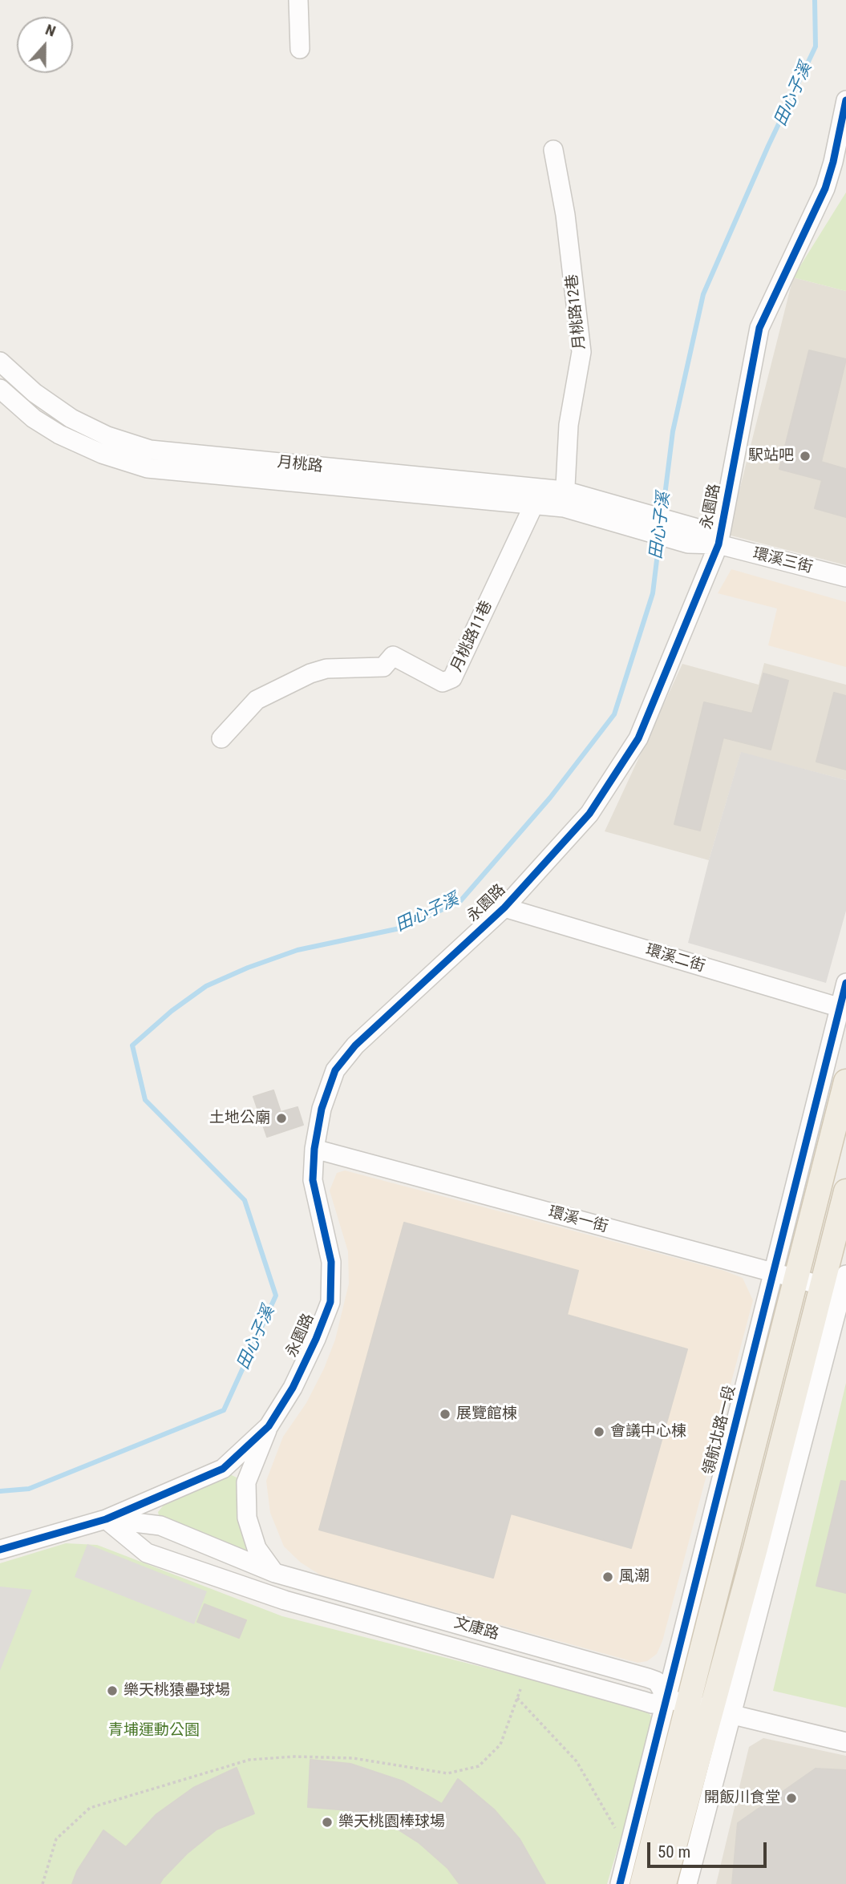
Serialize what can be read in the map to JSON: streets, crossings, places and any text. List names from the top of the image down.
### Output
{
  "streets": {
    "street": [
      "月桃路12巷",
      "月桃路",
      "永園路",
      "環溪三街",
      "月桃路11巷",
      "環溪二街",
      "環溪一街",
      "文康路"
    ],
    "cycle path": ["領航北路一段"]
  },
  "crossings": [
    ["月桃路12巷", "月桃路"],
    ["月桃路", "永園路"],
    ["月桃路", "環溪三街"],
    ["月桃路", "月桃路11巷"],
    ["永園路", "環溪三街"],
    ["永園路", "環溪二街"],
    ["永園路", "環溪一街"],
    ["永園路", "文康路"]
  ],
  "water": ["田心子溪"],
  "parks": ["青埔運動公園"],
  "places": [
    "駅站吧",
    "土地公廟",
    "展覽館棟",
    "會議中心棟",
    "風潮",
    "樂天桃猿壘球場",
    "開飯川食堂",
    "樂天桃園棒球場"
  ],
  "scale_bar": "50 m",
  "north": "top"
}
